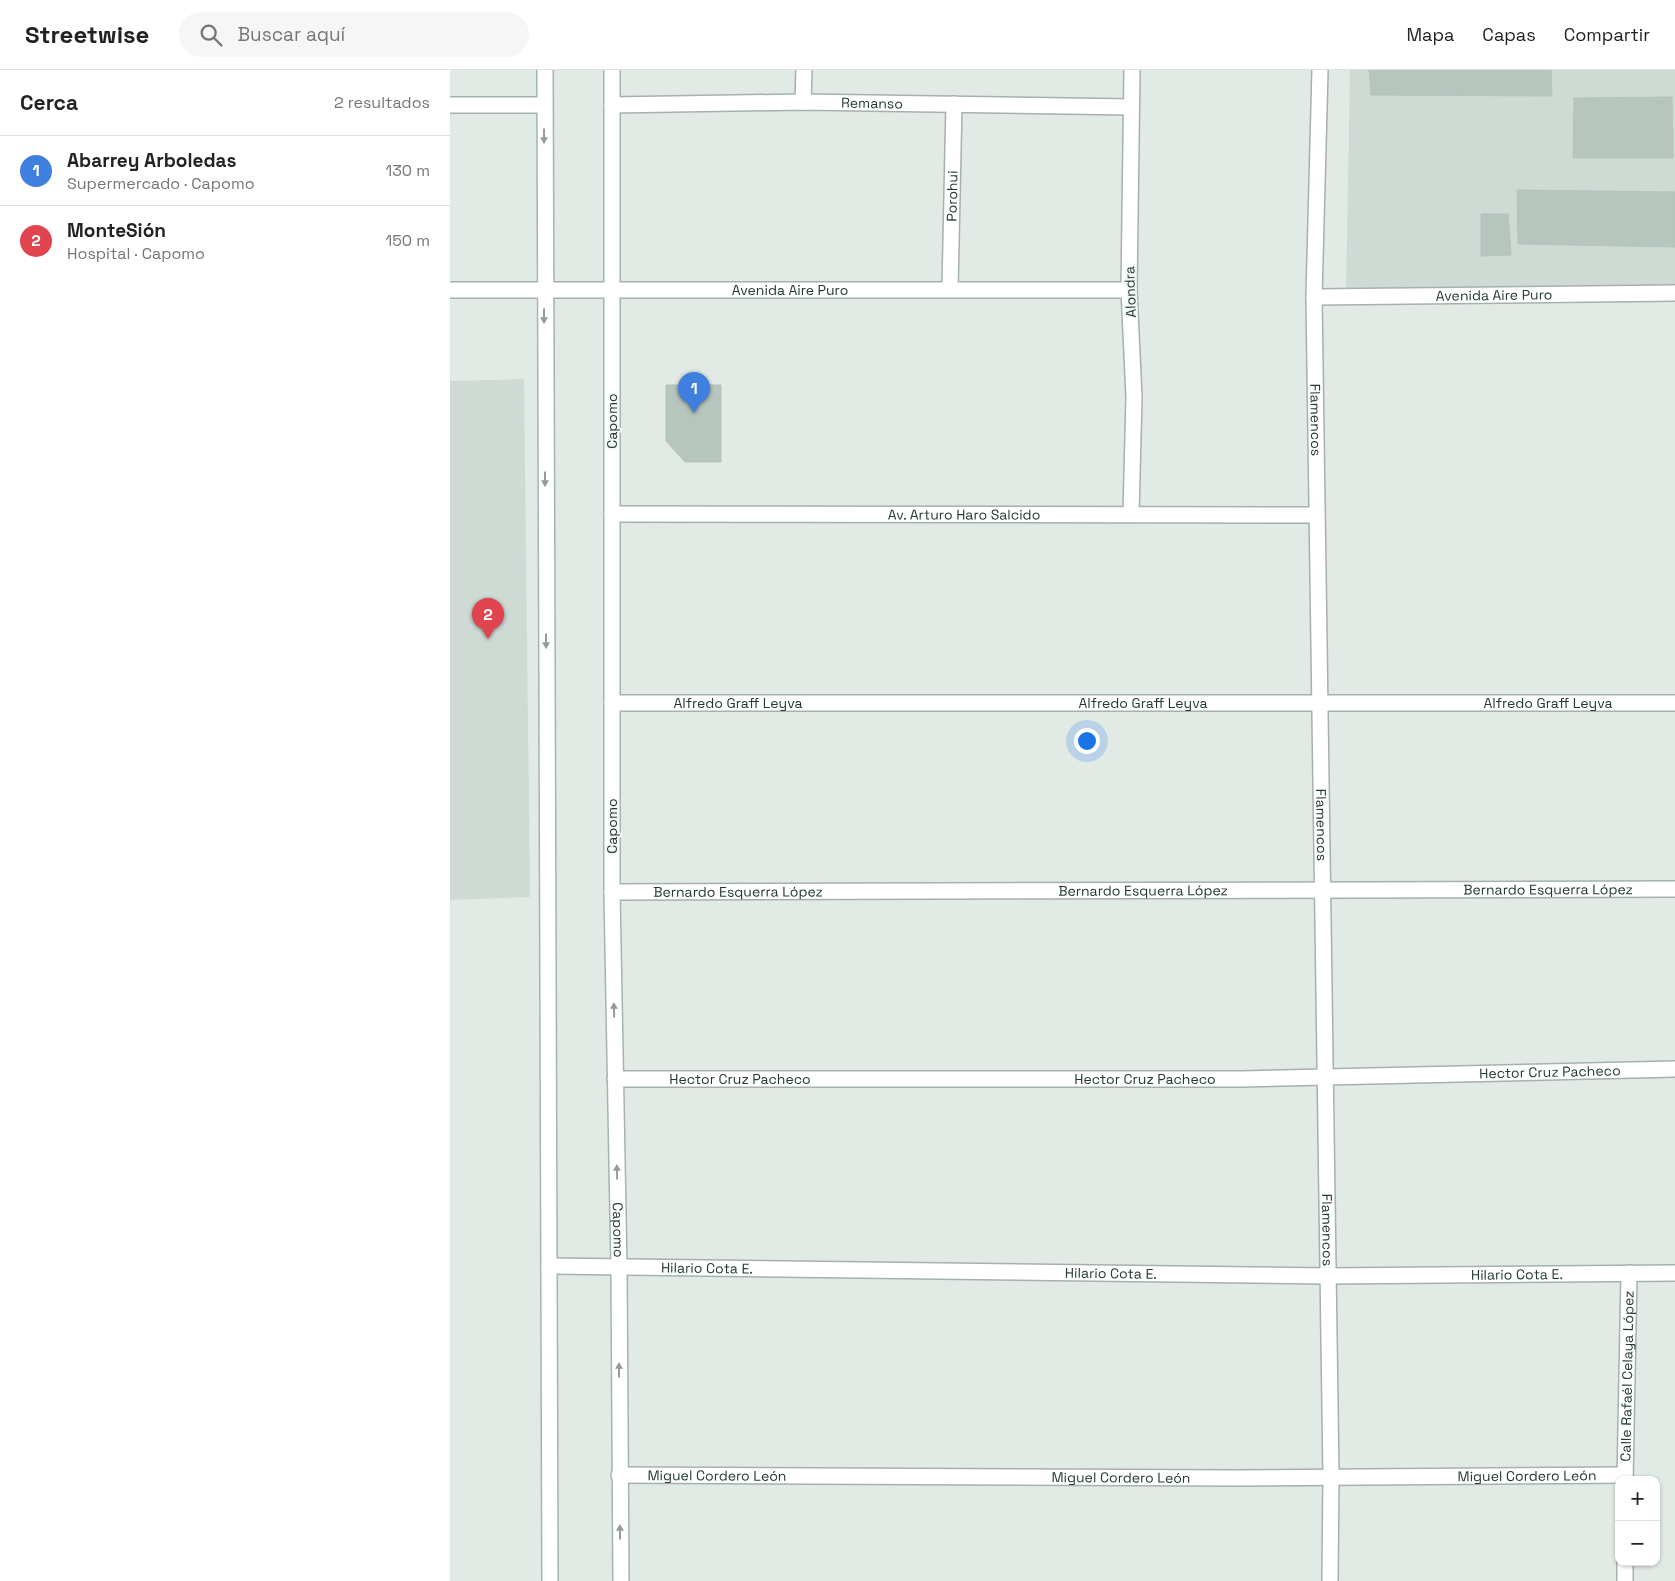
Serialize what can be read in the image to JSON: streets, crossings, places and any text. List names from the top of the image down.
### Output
{
  "streets": {
    "street": [
      "Remanso",
      "Porohui",
      "Avenida Aire Puro",
      "Alondra",
      "Capomo",
      "Flamencos",
      "Av. Arturo Haro Salcido",
      "Alfredo Graff Leyva",
      "Bernardo Esquerra López",
      "Hector Cruz Pacheco",
      "Hilario Cota E.",
      "Calle Rafaél Celaya López",
      "Miguel Cordero León"
    ]
  },
  "crossings": [
    ["Remanso", "Porohui"],
    ["Remanso", "Alondra"],
    ["Remanso", "Capomo"],
    ["Porohui", "Avenida Aire Puro"],
    ["Avenida Aire Puro", "Alondra"],
    ["Avenida Aire Puro", "Capomo"],
    ["Avenida Aire Puro", "Flamencos"],
    ["Alondra", "Av. Arturo Haro Salcido"],
    ["Capomo", "Av. Arturo Haro Salcido"],
    ["Capomo", "Alfredo Graff Leyva"],
    ["Capomo", "Bernardo Esquerra López"],
    ["Capomo", "Hector Cruz Pacheco"],
    ["Capomo", "Hilario Cota E."],
    ["Capomo", "Miguel Cordero León"],
    ["Flamencos", "Av. Arturo Haro Salcido"],
    ["Flamencos", "Alfredo Graff Leyva"],
    ["Flamencos", "Bernardo Esquerra López"],
    ["Flamencos", "Hector Cruz Pacheco"],
    ["Flamencos", "Hilario Cota E."],
    ["Flamencos", "Miguel Cordero León"],
    ["Hilario Cota E.", "Calle Rafaél Celaya López"]
  ],
  "page": {
    "header": "Streetwise",
    "search": "Buscar aquí",
    "nav": ["Mapa", "Capas", "Compartir"],
    "heading": ["Cerca", "2 resultados"],
    "list": [
      {
        "mark": "1",
        "name": "Abarrey Arboledas",
        "note": "Supermercado · Capomo",
        "value": "130 m"
      },
      {
        "mark": "2",
        "name": "MonteSión",
        "note": "Hospital · Capomo",
        "value": "150 m"
      }
    ],
    "pins": ["1", "2"],
    "map_buttons": ["+", "−"]
  }
}
